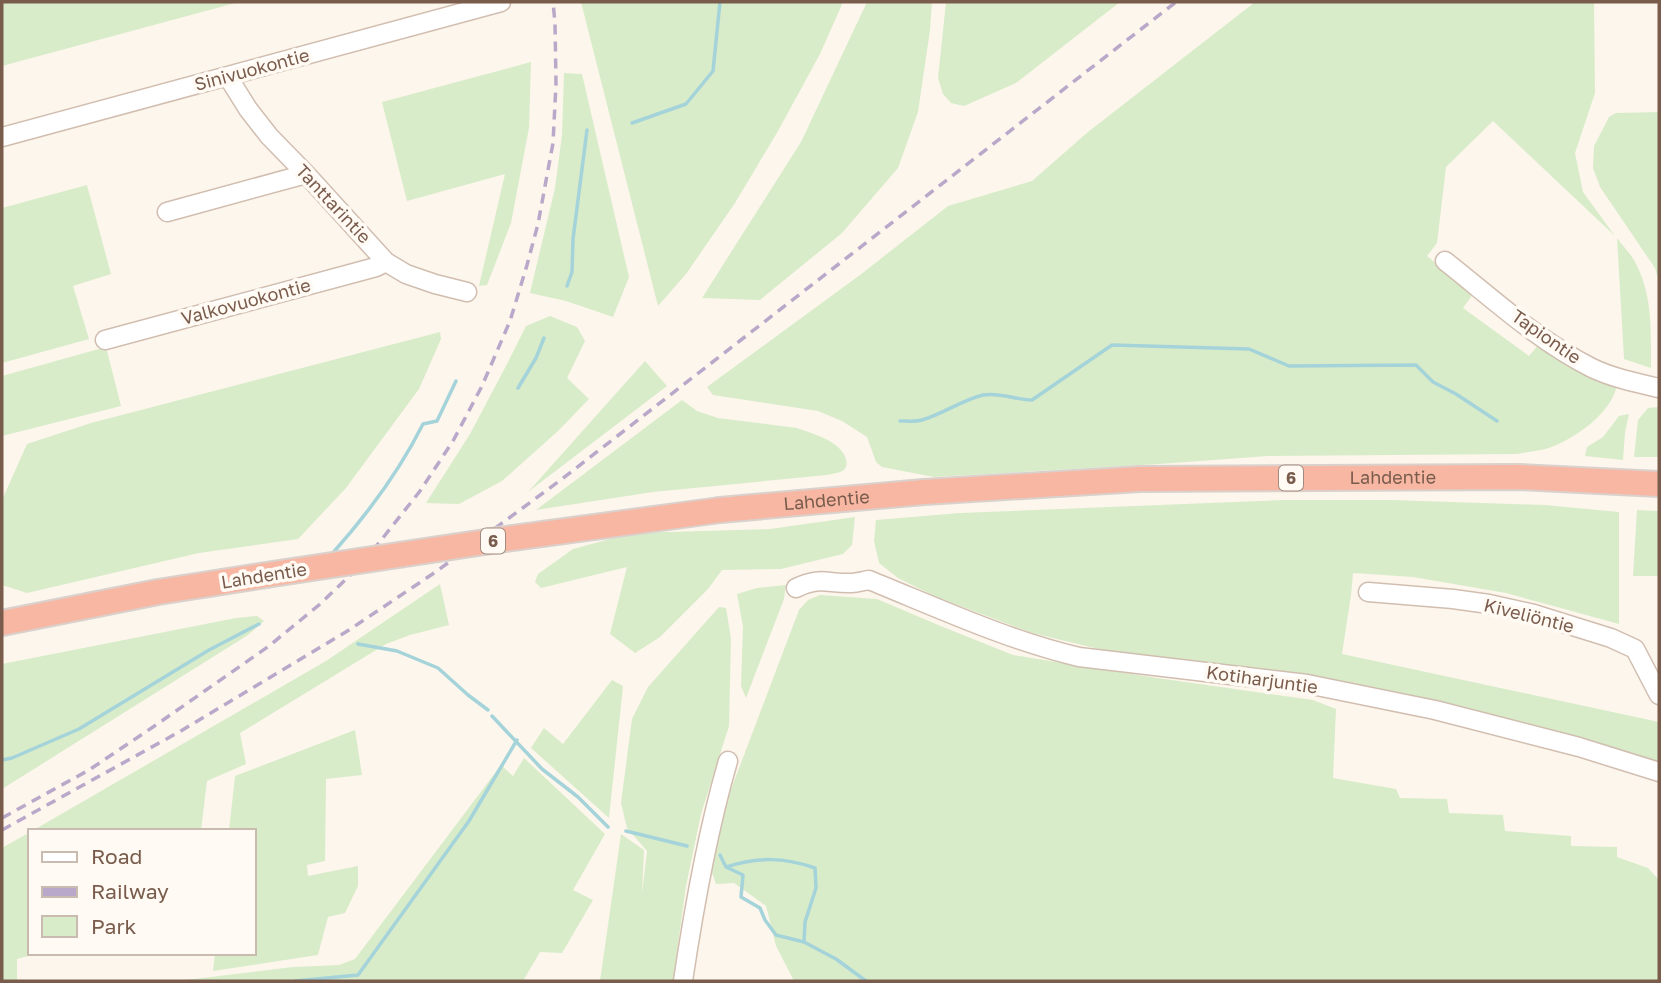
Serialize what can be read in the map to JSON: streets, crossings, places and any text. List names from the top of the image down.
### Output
{
  "streets": {
    "highway": ["6", "Lahdentie"],
    "street": [
      "Sinivuokontie",
      "Tanttarintie",
      "Valkovuokontie",
      "Tapiontie",
      "Kiveliöntie",
      "Kotiharjuntie"
    ]
  },
  "crossings": [
    ["Sinivuokontie", "Tanttarintie"],
    ["Tanttarintie", "Valkovuokontie"]
  ],
  "legend": ["Road", "Railway", "Park"]
}
